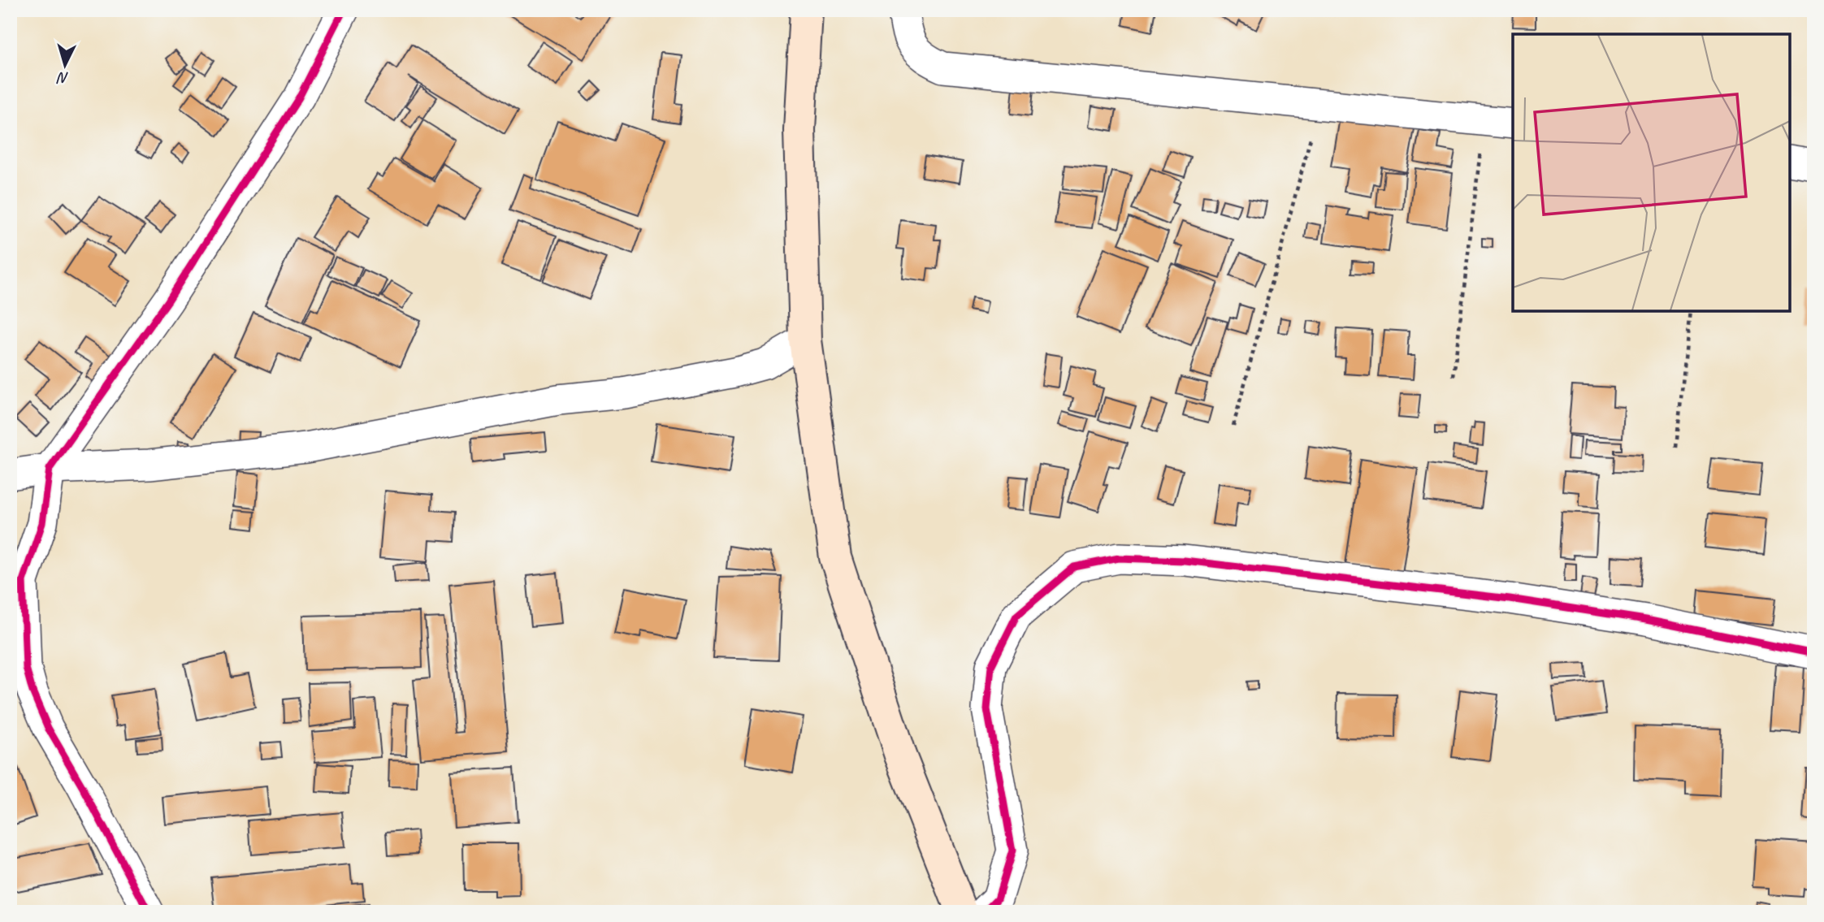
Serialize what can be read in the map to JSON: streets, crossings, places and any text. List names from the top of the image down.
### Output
{
  "north": "bottom"
}
